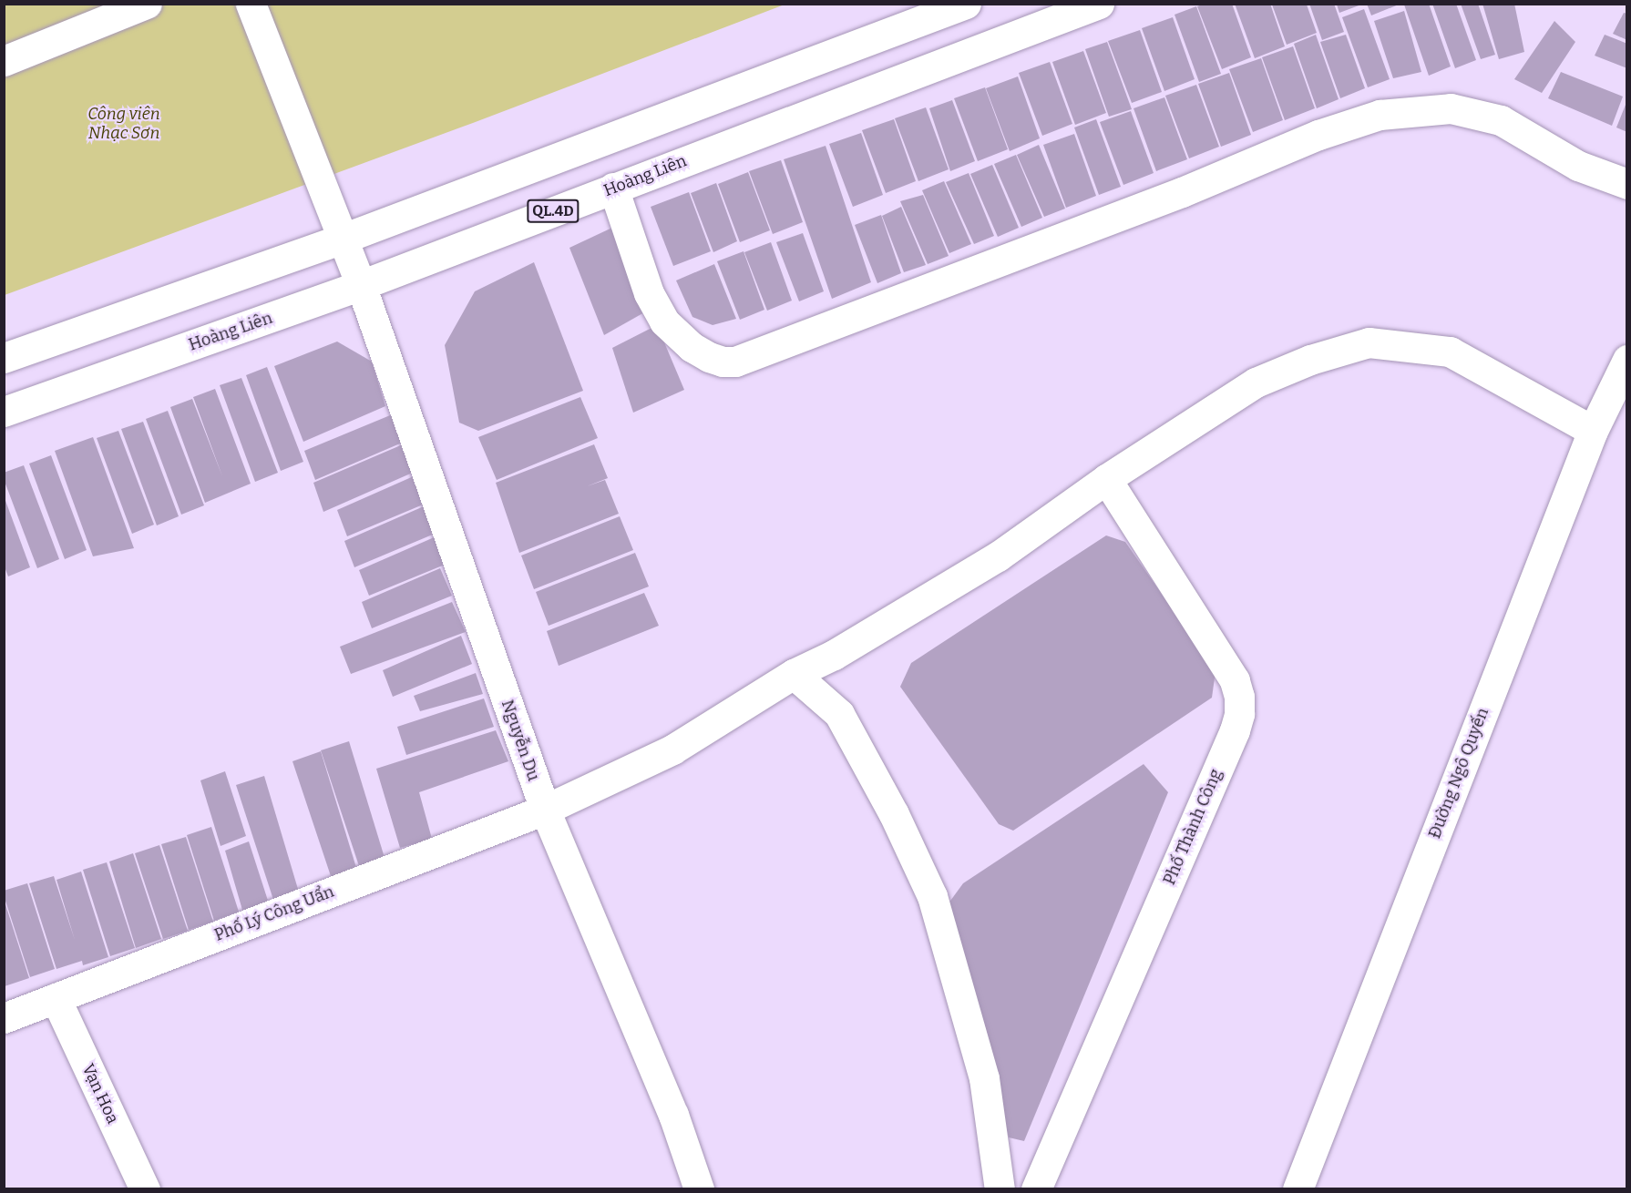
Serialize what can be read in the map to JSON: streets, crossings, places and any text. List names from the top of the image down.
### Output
{
  "streets": {
    "street": [
      "Hoàng Liên",
      "QL.4D",
      "Nguyễn Du",
      "Đường Ngô Quyến",
      "Phố Thành Công",
      "Phố Lý Công Uẩn",
      "Vạn Hoa"
    ]
  },
  "crossings": [
    ["Hoàng Liên", "Nguyễn Du"],
    ["Nguyễn Du", "Phố Lý Công Uẩn"],
    ["Đường Ngô Quyến", "Phố Lý Công Uẩn"],
    ["Phố Thành Công", "Phố Lý Công Uẩn"],
    ["Phố Lý Công Uẩn", "Vạn Hoa"]
  ],
  "parks": ["Công viên Nhạc Sơn"]
}
